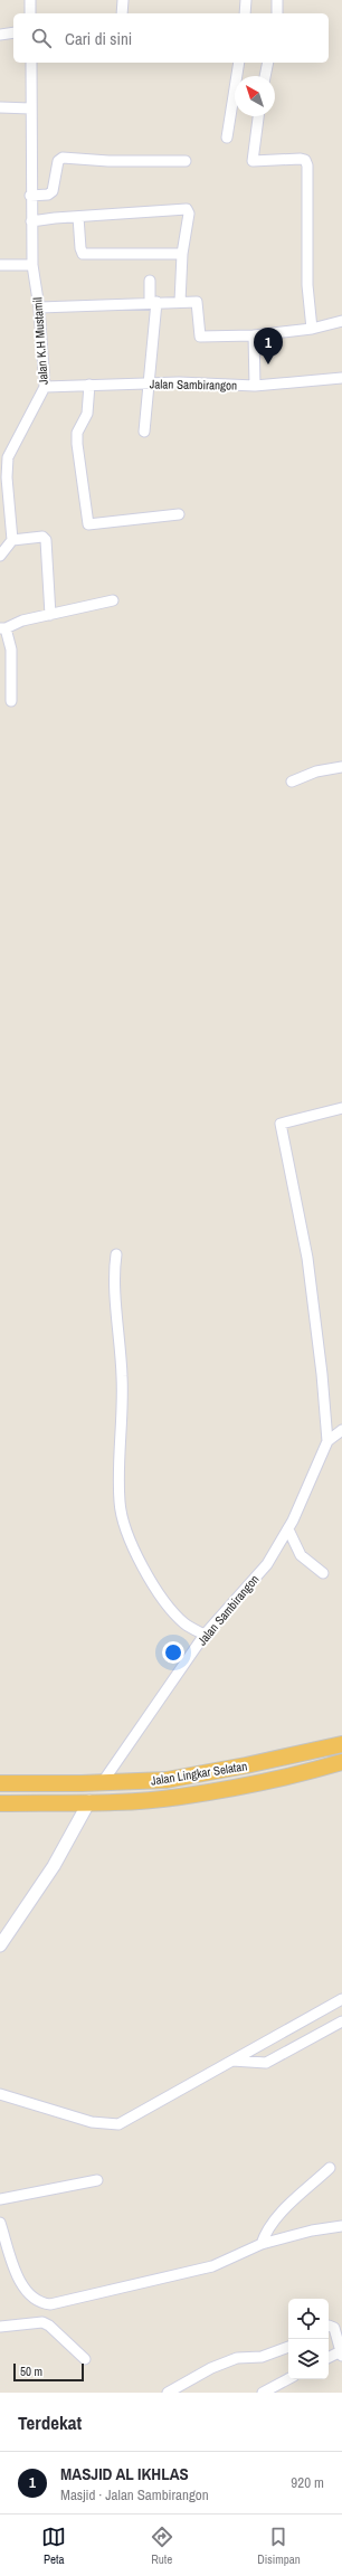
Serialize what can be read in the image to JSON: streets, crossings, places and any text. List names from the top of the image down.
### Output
{
  "streets": {
    "highway": ["Jalan Lingkar Selatan"],
    "street": ["Jalan K.H Mustamil", "Jalan Sambirangon"]
  },
  "crossings": [
    ["Jalan K.H Mustamil", "Jalan Sambirangon"],
    ["Jalan Sambirangon", "Jalan Lingkar Selatan"]
  ],
  "scale_bar": "50 m",
  "north": "top left",
  "page": {
    "search": "Cari di sini",
    "pins": "1",
    "scale": "50 m",
    "heading": "Terdekat",
    "list": [
      {
        "mark": "1",
        "name": "MASJID AL IKHLAS",
        "note": "Masjid · Jalan Sambirangon",
        "value": "920 m"
      }
    ],
    "nav": ["Peta", "Rute", "Disimpan"]
  }
}
